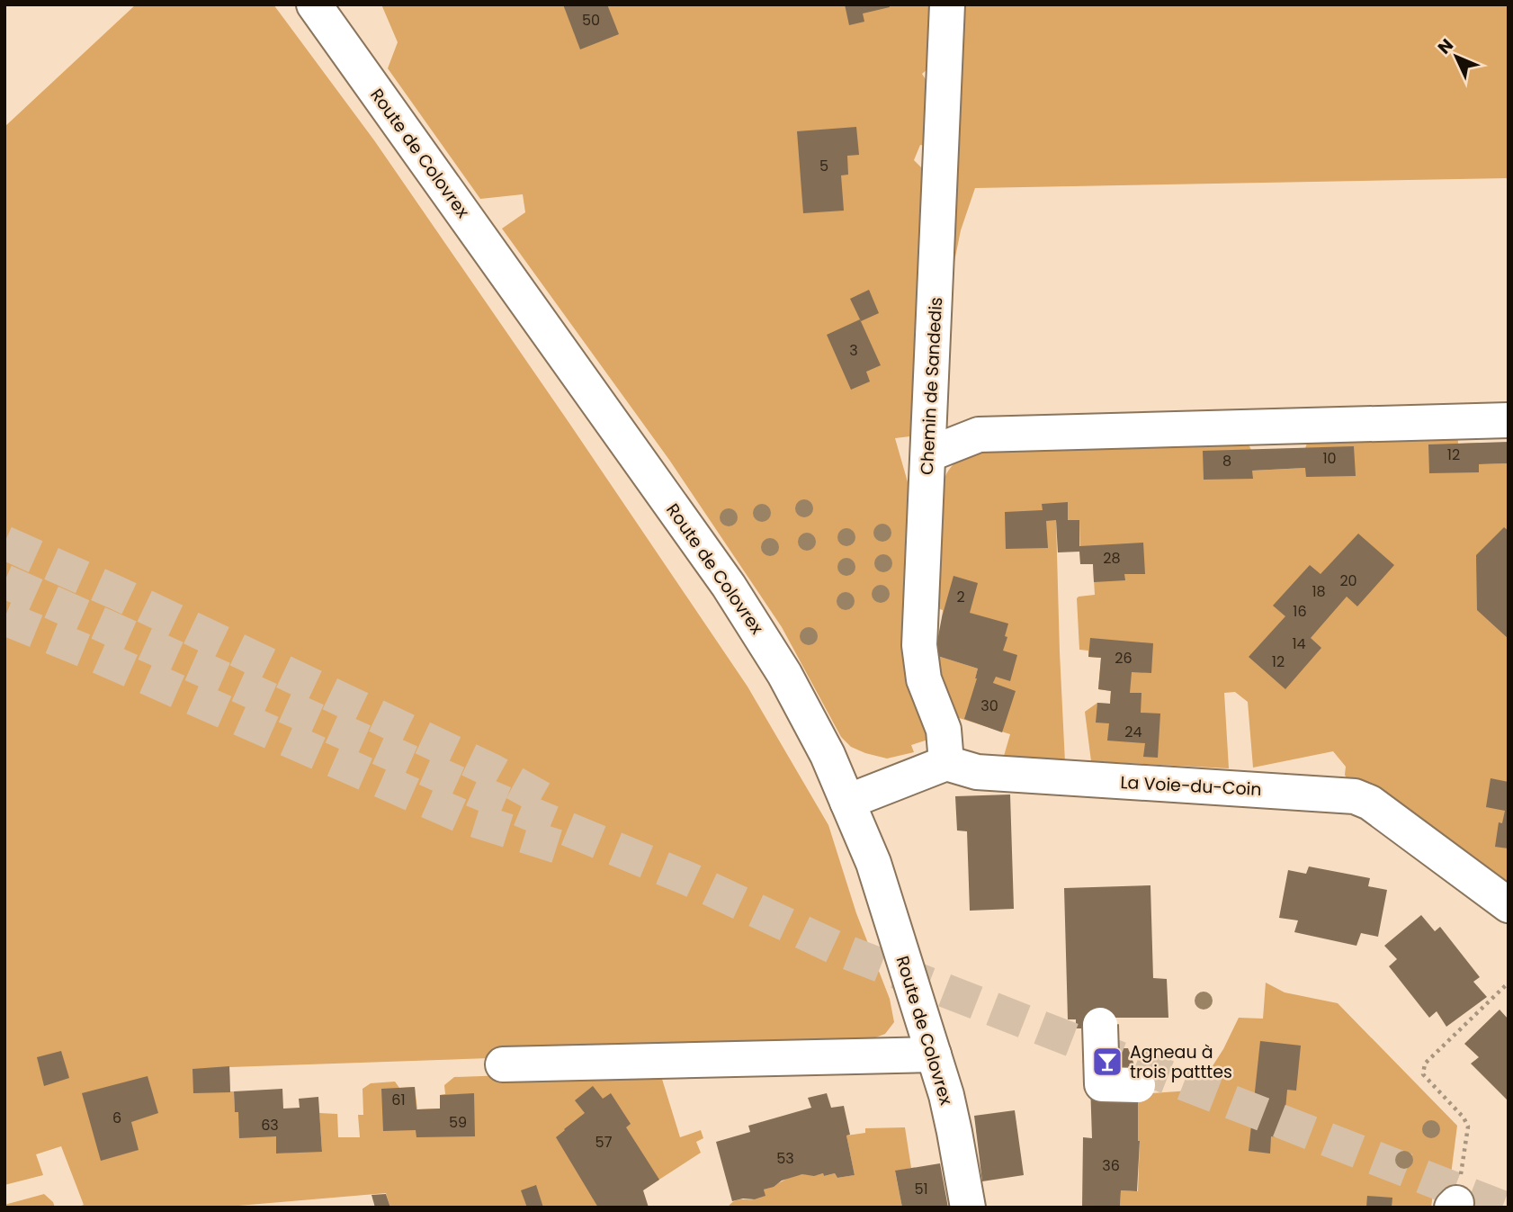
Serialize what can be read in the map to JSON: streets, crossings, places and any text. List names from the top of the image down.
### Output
{
  "streets": {
    "street": ["Route de Colovrex", "Chemin de Sandedis", "La Voie-du-Coin"]
  },
  "crossings": [
    ["Chemin de Sandedis", "La Voie-du-Coin"]
  ],
  "places": {
    "bar": ["Agneau à trois patttes"]
  },
  "house_numbers": [
    "50",
    "5",
    "3",
    "12",
    "10",
    "8",
    "28",
    "20",
    "18",
    "2",
    "16",
    "14",
    "26",
    "12",
    "30",
    "24",
    "61",
    "6",
    "59",
    "63",
    "57",
    "53",
    "36",
    "51"
  ],
  "north": "top left"
}
